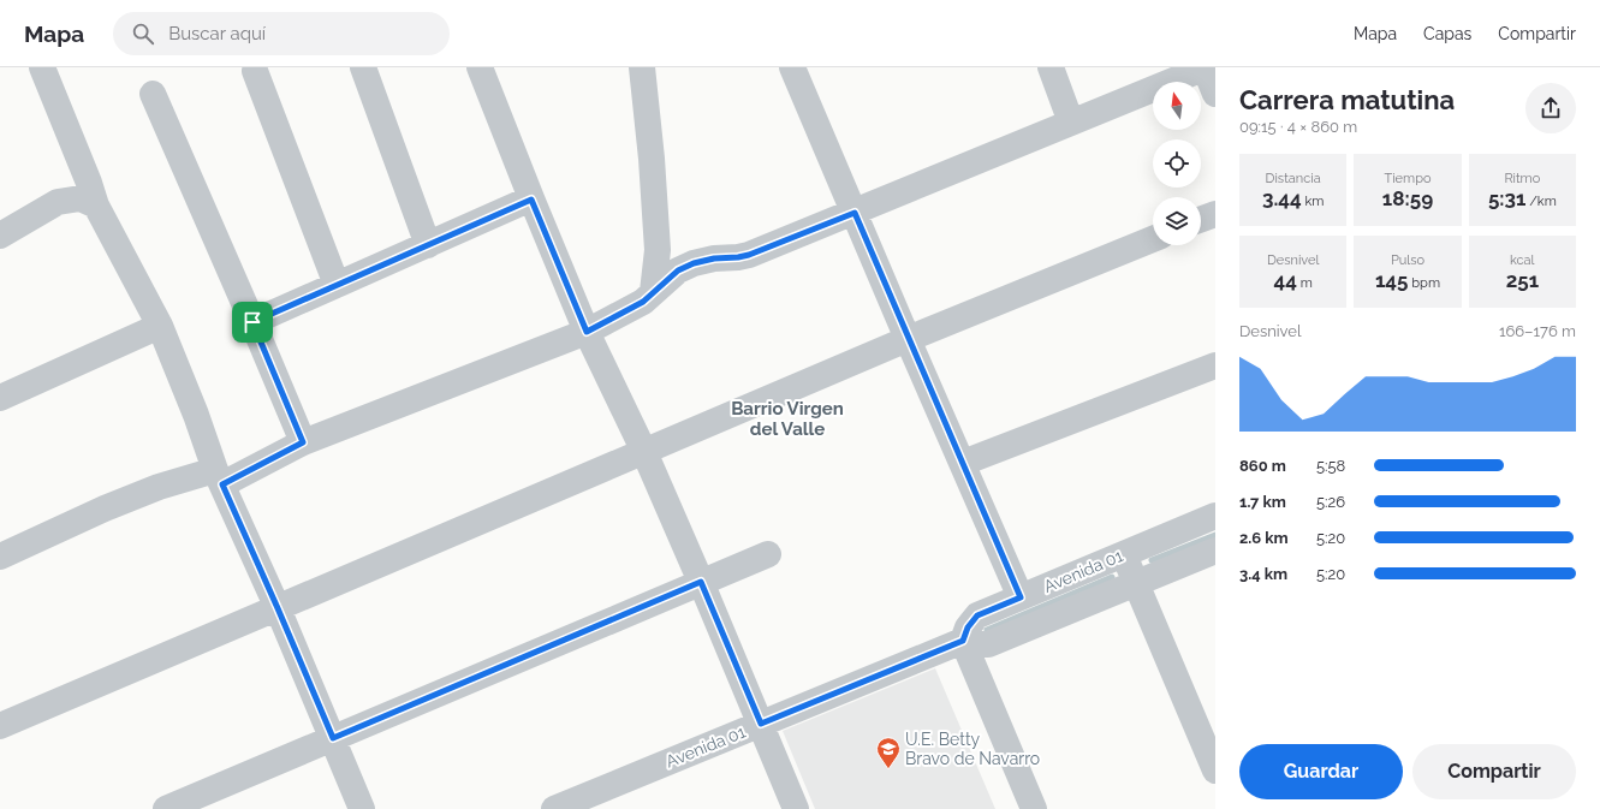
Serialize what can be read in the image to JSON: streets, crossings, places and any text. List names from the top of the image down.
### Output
{
  "streets": {
    "street": ["Avenida 01"]
  },
  "districts": ["Barrio Virgen del Valle"],
  "places": {
    "school or university": ["U.E. Betty Bravo de Navarro"]
  },
  "north": "top",
  "page": {
    "header": "Mapa",
    "search": "Buscar aquí",
    "nav": ["Mapa", "Capas", "Compartir"],
    "heading": ["Carrera matutina", "09:15 · 4 × 860 m"],
    "stats": [
      ["Distancia", "3.44 km"],
      ["Tiempo", "18:59"],
      ["Ritmo", "5:31 /km"],
      ["Desnivel", "44 m"],
      ["Pulso", "145 bpm"],
      ["kcal", "251"]
    ],
    "chart": ["Desnivel", "166–176 m"],
    "list": [
      {
        "name": "860 m",
        "note": "5:58"
      },
      {
        "name": "1.7 km",
        "note": "5:26"
      },
      {
        "name": "2.6 km",
        "note": "5:20"
      },
      {
        "name": "3.4 km",
        "note": "5:20"
      }
    ],
    "buttons": ["Guardar", "Compartir"]
  }
}
